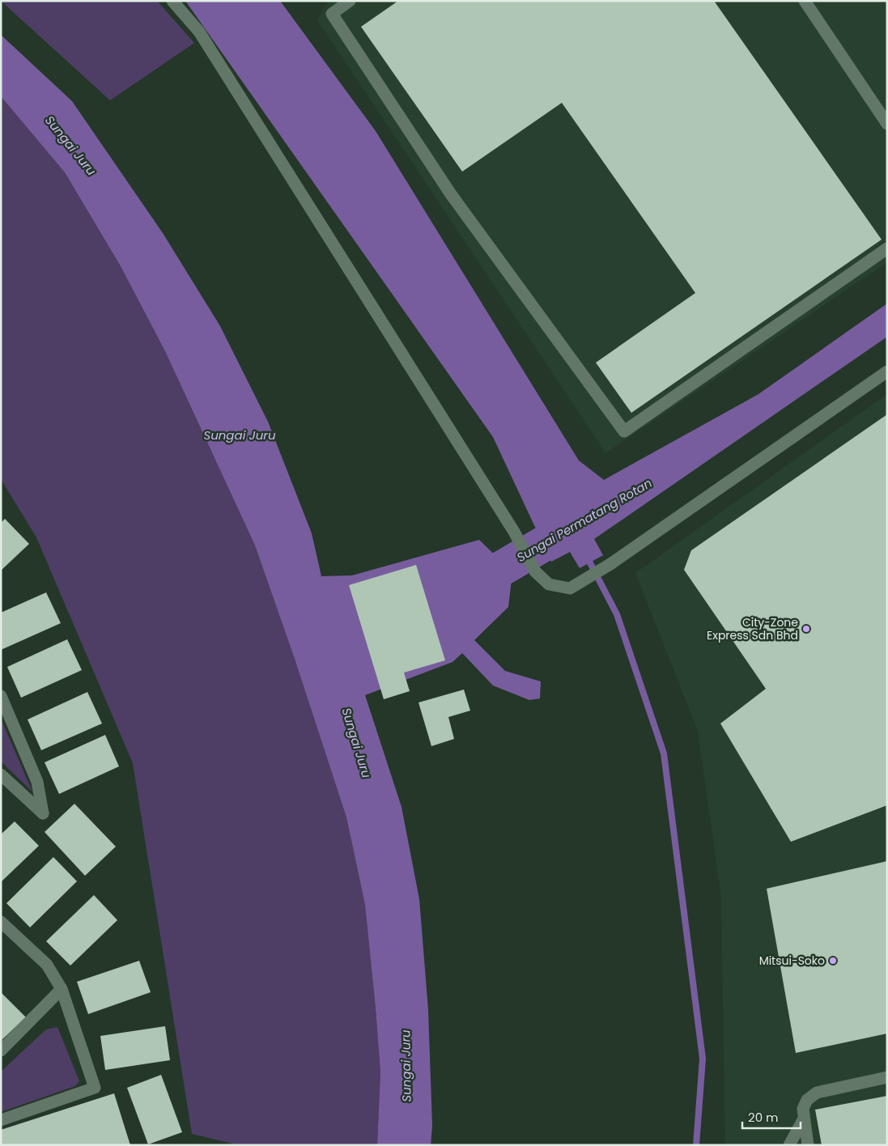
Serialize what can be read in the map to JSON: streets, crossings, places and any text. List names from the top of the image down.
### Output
{
  "water": ["Sungai Juru", "Sungai Permatang Rotan"],
  "places": ["City-Zone Express Sdn Bhd", "Mitsui-Soko"],
  "scale_bar": "20 m"
}
